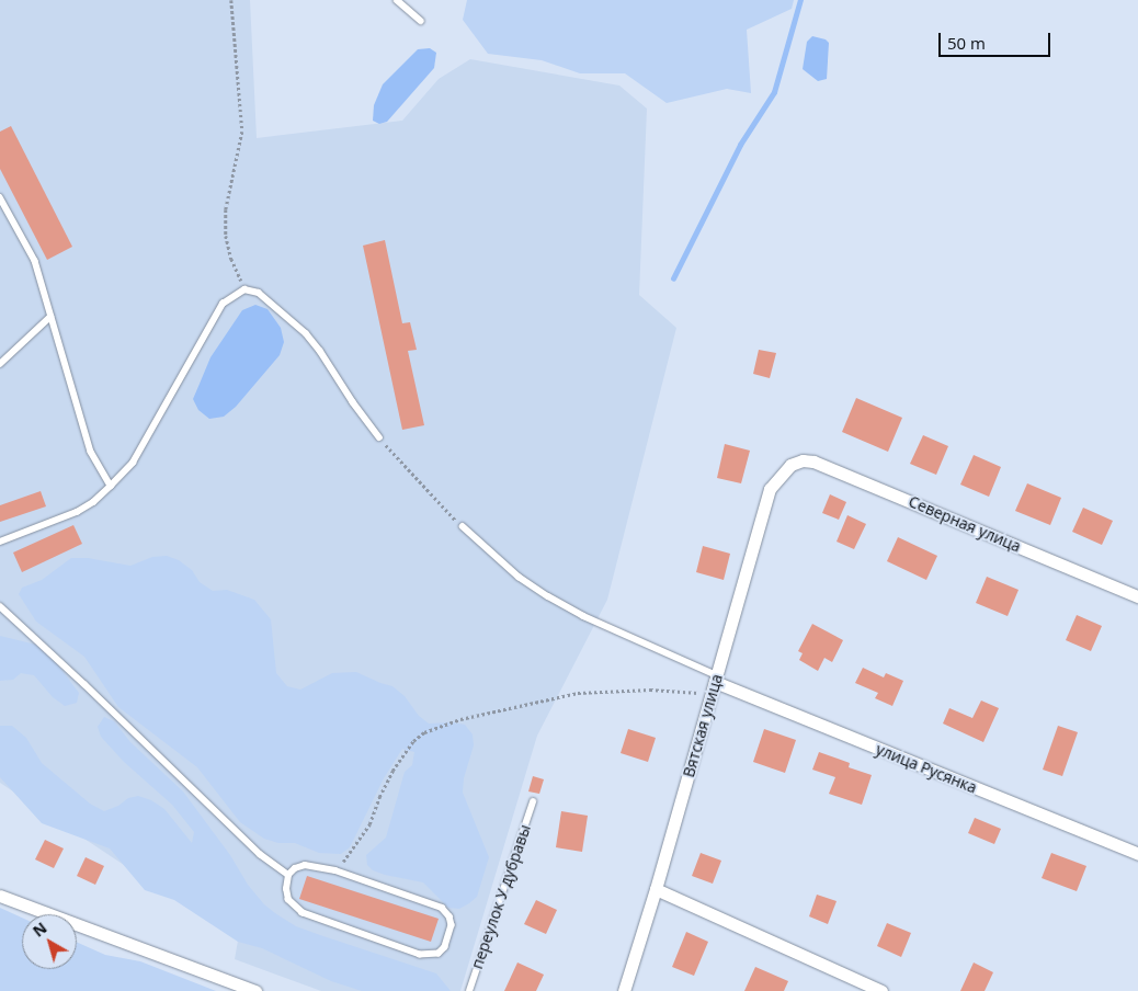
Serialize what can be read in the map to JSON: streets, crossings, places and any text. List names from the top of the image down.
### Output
{
  "streets": {
    "street": ["Северная улица", "Вятская улица", "улица Русянка"],
    "lane": ["переулок У дубравы"]
  },
  "crossings": [
    ["Северная улица", "Вятская улица"],
    ["Вятская улица", "улица Русянка"]
  ],
  "scale_bar": "50 m",
  "north": "top left"
}
